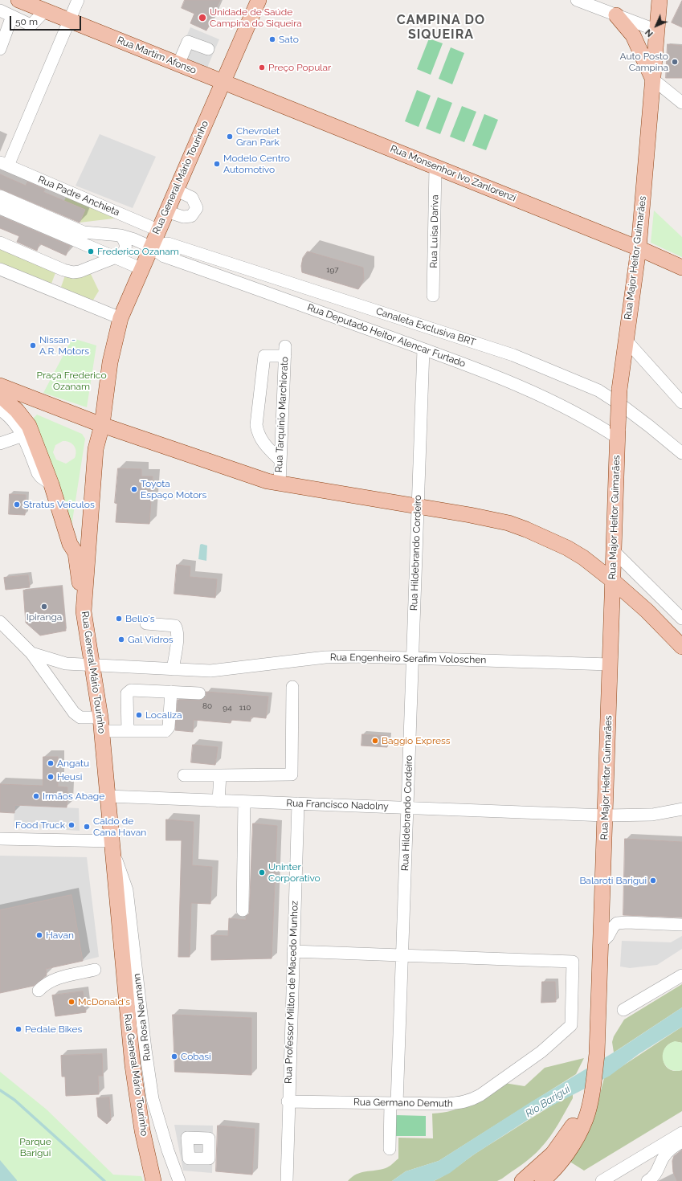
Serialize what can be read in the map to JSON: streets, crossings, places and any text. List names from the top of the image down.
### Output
{
  "streets": {
    "main road": [
      "Rua Martim Afonso",
      "Rua Monsenhor Ivo Zanlorenzi",
      "Rua General Mário Tourinho",
      "Rua Major Heitor Guimarães"
    ],
    "street": [
      "Rua Padre Anchieta",
      "Rua Luísa Dariva",
      "Canaleta Exclusiva BRT",
      "Rua Deputado Heitor Alencar Furtado",
      "Rua Tarquínio Marchiorato",
      "Rua Hildebrando Cordeiro",
      "Rua Engenheiro Serafim Voloschen",
      "Rua Francisco Nadolny",
      "Rua Professor Milton de Macedo Munhoz",
      "Rua Rosa Neumann",
      "Rua Germano Demuth"
    ]
  },
  "crossings": [
    ["Rua Martim Afonso", "Rua Monsenhor Ivo Zanlorenzi"],
    ["Rua Martim Afonso", "Rua General Mário Tourinho"],
    ["Rua Monsenhor Ivo Zanlorenzi", "Rua General Mário Tourinho"],
    ["Rua Monsenhor Ivo Zanlorenzi", "Rua Luísa Dariva"],
    ["Rua Monsenhor Ivo Zanlorenzi", "Rua Major Heitor Guimarães"],
    ["Rua General Mário Tourinho", "Rua Padre Anchieta"],
    ["Rua General Mário Tourinho", "Canaleta Exclusiva BRT"],
    ["Rua General Mário Tourinho", "Rua Deputado Heitor Alencar Furtado"],
    ["Rua General Mário Tourinho", "Rua Engenheiro Serafim Voloschen"],
    ["Rua General Mário Tourinho", "Rua Francisco Nadolny"],
    ["Rua General Mário Tourinho", "Rua Rosa Neumann"],
    ["Rua Major Heitor Guimarães", "Rua Deputado Heitor Alencar Furtado"],
    ["Rua Major Heitor Guimarães", "Rua Engenheiro Serafim Voloschen"],
    ["Rua Major Heitor Guimarães", "Rua Francisco Nadolny"],
    ["Canaleta Exclusiva BRT", "Rua Deputado Heitor Alencar Furtado"],
    ["Rua Deputado Heitor Alencar Furtado", "Rua Hildebrando Cordeiro"],
    ["Rua Hildebrando Cordeiro", "Rua Engenheiro Serafim Voloschen"],
    ["Rua Hildebrando Cordeiro", "Rua Francisco Nadolny"],
    ["Rua Hildebrando Cordeiro", "Rua Germano Demuth"],
    ["Rua Francisco Nadolny", "Rua Professor Milton de Macedo Munhoz"],
    ["Rua Professor Milton de Macedo Munhoz", "Rua Germano Demuth"]
  ],
  "districts": ["CAMPINA DO SIQUEIRA"],
  "water": ["Rio Barigui"],
  "parks": ["Praça Frederico Ozanam", "Parque Barigui"],
  "places": [
    "Unidade de Saúde Campina do Siqueira",
    "Sato",
    "Auto Posto Campina",
    "Preço Popular",
    "Chevrolet Gran Park",
    "Modelo Centro Automotivo",
    "Frederico Ozanam",
    "Nissan - A.R. Motors",
    "Toyota Espaço Motors",
    "Stratus Veículos",
    "Ipiranga",
    "Bello's",
    "Gal Vidros",
    "Localiza",
    "Baggio Express",
    "Angatu",
    "Heusi",
    "Irmãos Abage",
    "Food Truck",
    "Caldo de Cana Havan",
    "Uninter Corporativo",
    "Balaroti Barigui",
    "Havan",
    "McDonald's",
    "Pedale Bikes",
    "Cobasi"
  ],
  "house_numbers": [
    "197",
    "80",
    "94",
    "110"
  ],
  "scale_bar": "50 m",
  "north": "bottom left"
}
